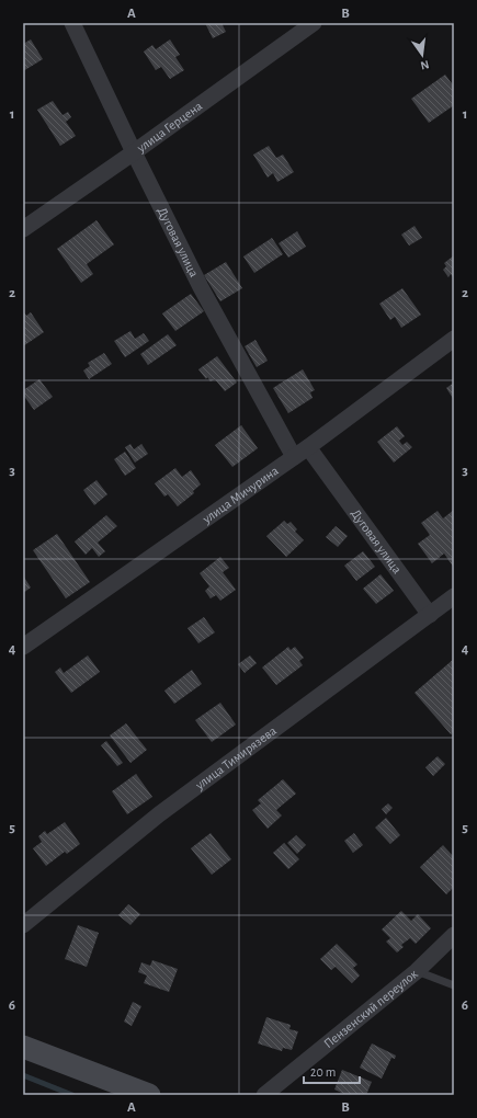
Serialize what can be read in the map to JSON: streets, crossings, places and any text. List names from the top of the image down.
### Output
{
  "streets": {
    "street": [
      "улица Герцена",
      "Дуговая улица",
      "улица Мичурина",
      "улица Тимирязева",
      "Пензенский переулок"
    ]
  },
  "crossings": [
    ["улица Герцена", "Дуговая улица"],
    ["Дуговая улица", "улица Мичурина"],
    ["Дуговая улица", "улица Тимирязева"]
  ],
  "scale_bar": "20 m",
  "north": "bottom",
  "grid": {
    "columns": ["A", "B"],
    "rows": [
      "1",
      "2",
      "3",
      "4",
      "5",
      "6"
    ]
  }
}
